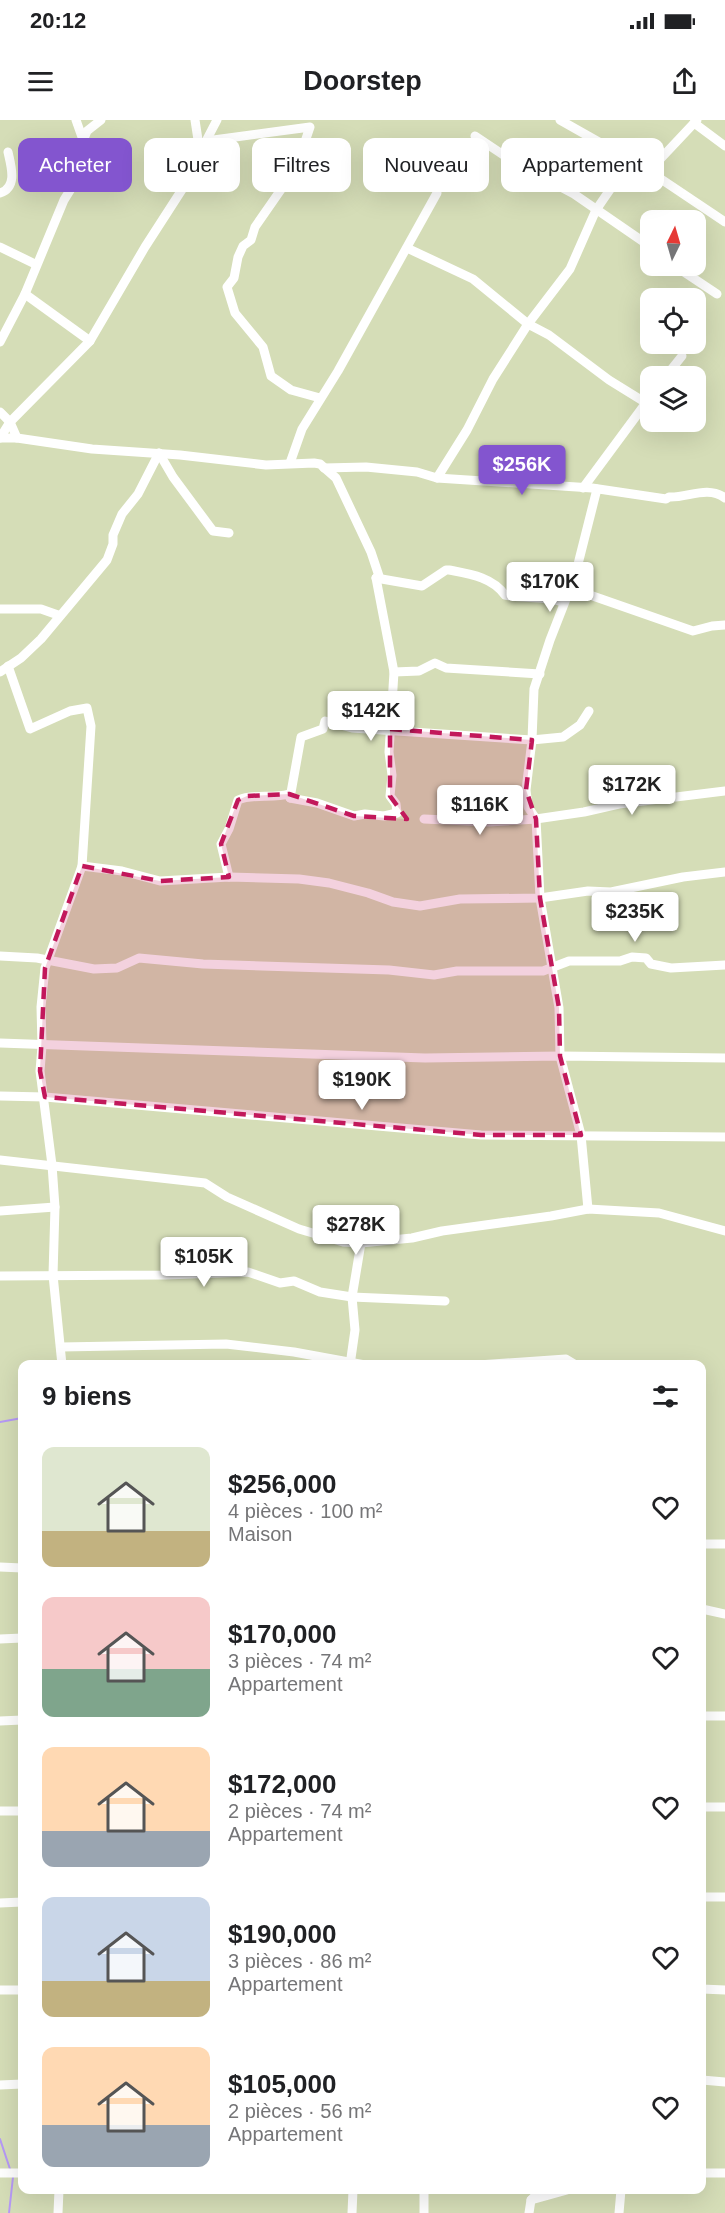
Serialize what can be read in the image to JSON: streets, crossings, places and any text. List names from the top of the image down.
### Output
{
  "north": "top",
  "page": {
    "status": "20:12",
    "header": "Doorstep",
    "chip": [
      "Acheter",
      "Louer",
      "Filtres",
      "Nouveau",
      "Appartement"
    ],
    "price": [
      "$256K",
      "$170K",
      "$142K",
      "$172K",
      "$116K",
      "$235K",
      "$190K",
      "$278K",
      "$105K"
    ],
    "heading": "9 biens",
    "list": [
      {
        "name": "$256,000",
        "note": "4 pièces · 100 m² · Maison"
      },
      {
        "name": "$170,000",
        "note": "3 pièces · 74 m² · Appartement"
      },
      {
        "name": "$172,000",
        "note": "2 pièces · 74 m² · Appartement"
      },
      {
        "name": "$190,000",
        "note": "3 pièces · 86 m² · Appartement"
      },
      {
        "name": "$105,000",
        "note": "2 pièces · 56 m² · Appartement"
      }
    ]
  }
}
